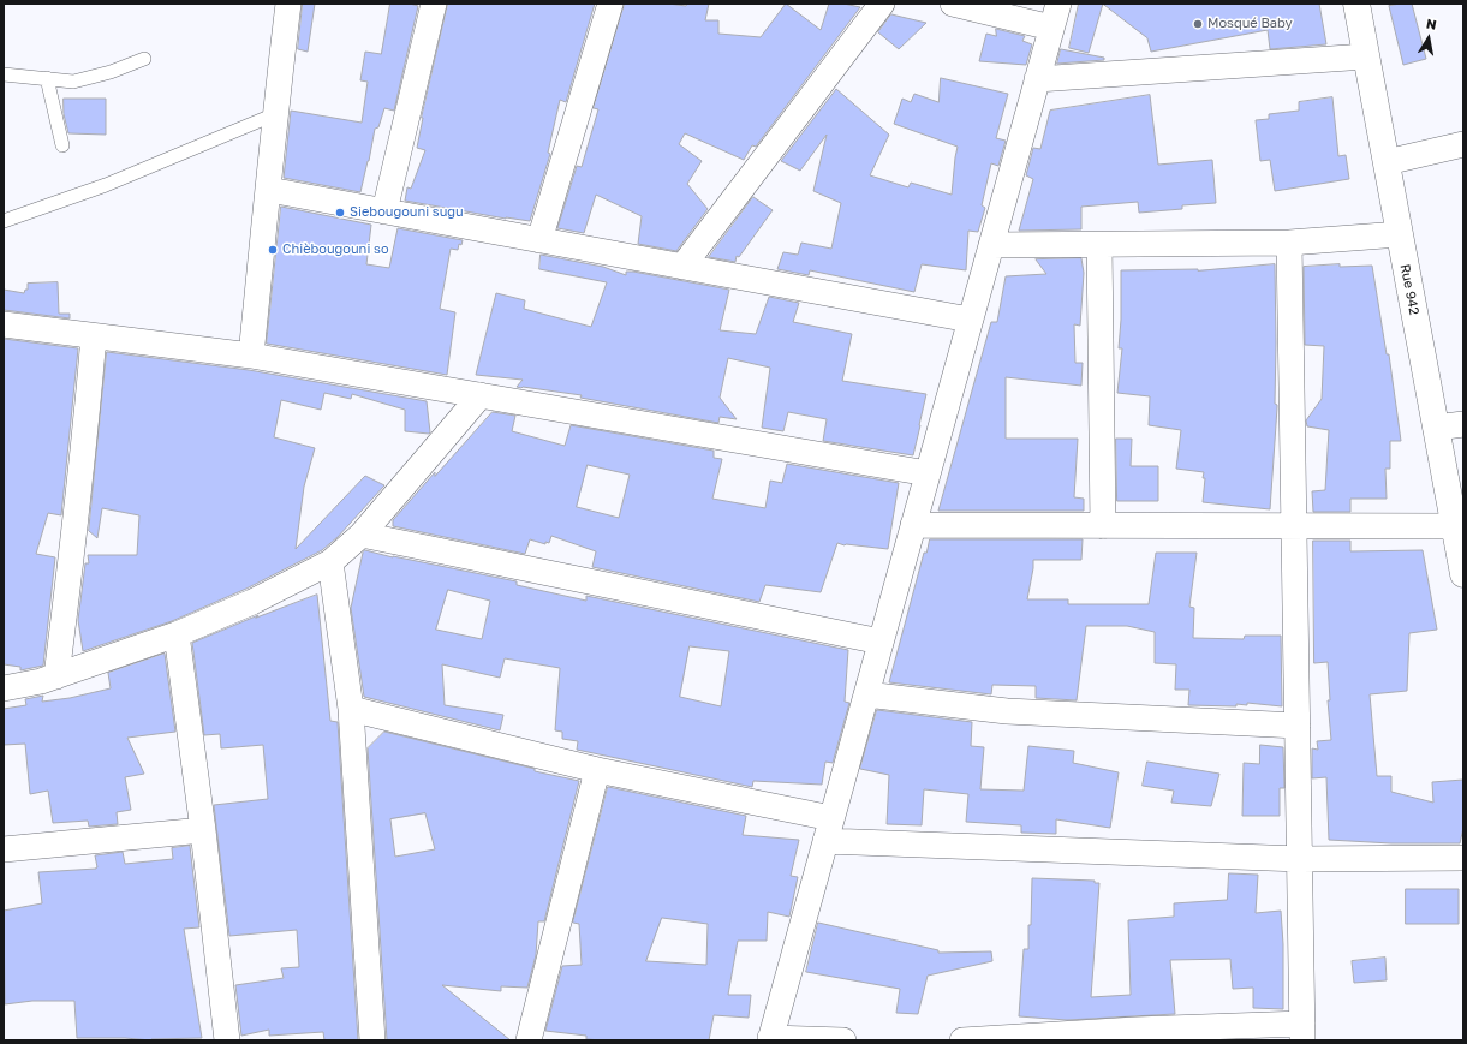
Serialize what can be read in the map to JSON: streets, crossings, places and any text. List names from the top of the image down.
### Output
{
  "streets": {
    "street": ["Rue 942"]
  },
  "places": ["Mosqué Baby", "Siebougouni sugu", "Chièbougouni so"],
  "north": "top"
}
